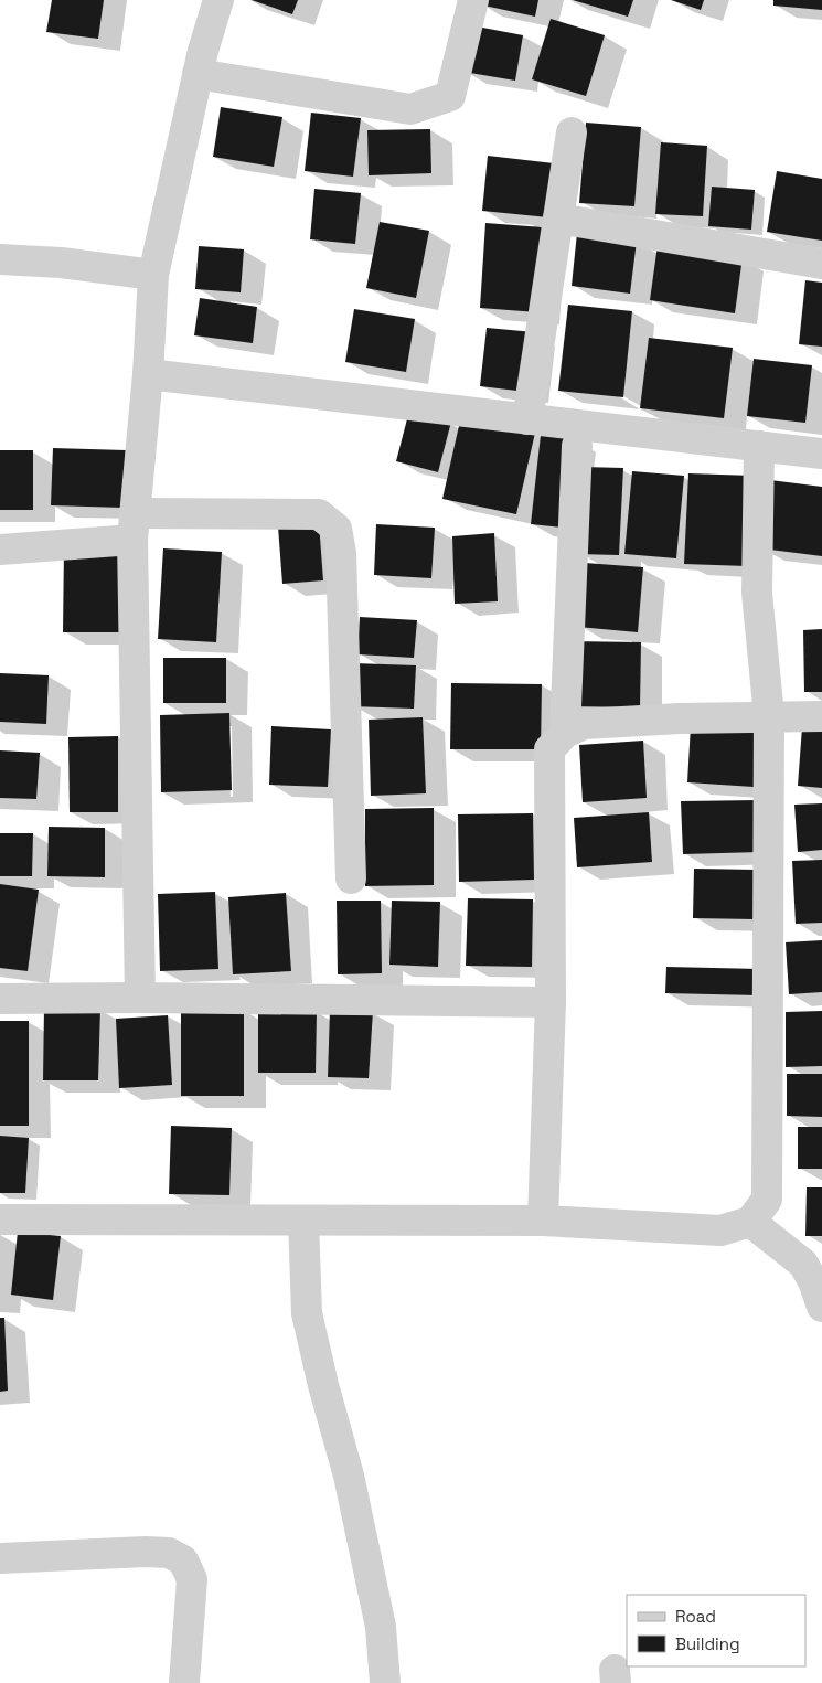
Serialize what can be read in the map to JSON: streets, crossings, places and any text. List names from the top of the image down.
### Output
{
  "legend": ["Road", "Building"]
}
